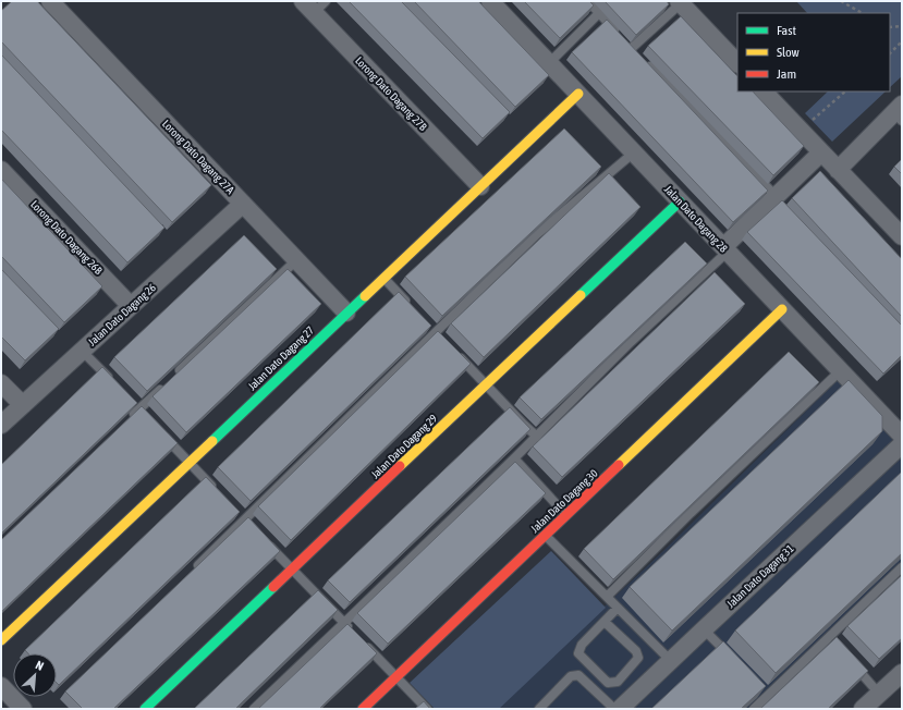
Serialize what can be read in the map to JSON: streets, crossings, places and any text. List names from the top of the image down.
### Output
{
  "streets": {
    "street": [
      "Lorong Dato Dagang 27B",
      "Lorong Dato Dagang 27A",
      "Jalan Dato Dagang 28",
      "Lorong Dato Dagang 26B",
      "Jalan Dato Dagang 26",
      "Jalan Dato Dagang 27",
      "Jalan Dato Dagang 29",
      "Jalan Dato Dagang 30",
      "Jalan Dato Dagang 31"
    ]
  },
  "crossings": [
    ["Lorong Dato Dagang 27B", "Jalan Dato Dagang 27"],
    ["Lorong Dato Dagang 27A", "Jalan Dato Dagang 26"],
    ["Lorong Dato Dagang 27A", "Jalan Dato Dagang 27"],
    ["Jalan Dato Dagang 28", "Jalan Dato Dagang 27"],
    ["Jalan Dato Dagang 28", "Jalan Dato Dagang 29"],
    ["Jalan Dato Dagang 28", "Jalan Dato Dagang 30"],
    ["Lorong Dato Dagang 26B", "Jalan Dato Dagang 26"]
  ],
  "legend": ["Fast", "Slow", "Jam"],
  "north": "top right"
}
